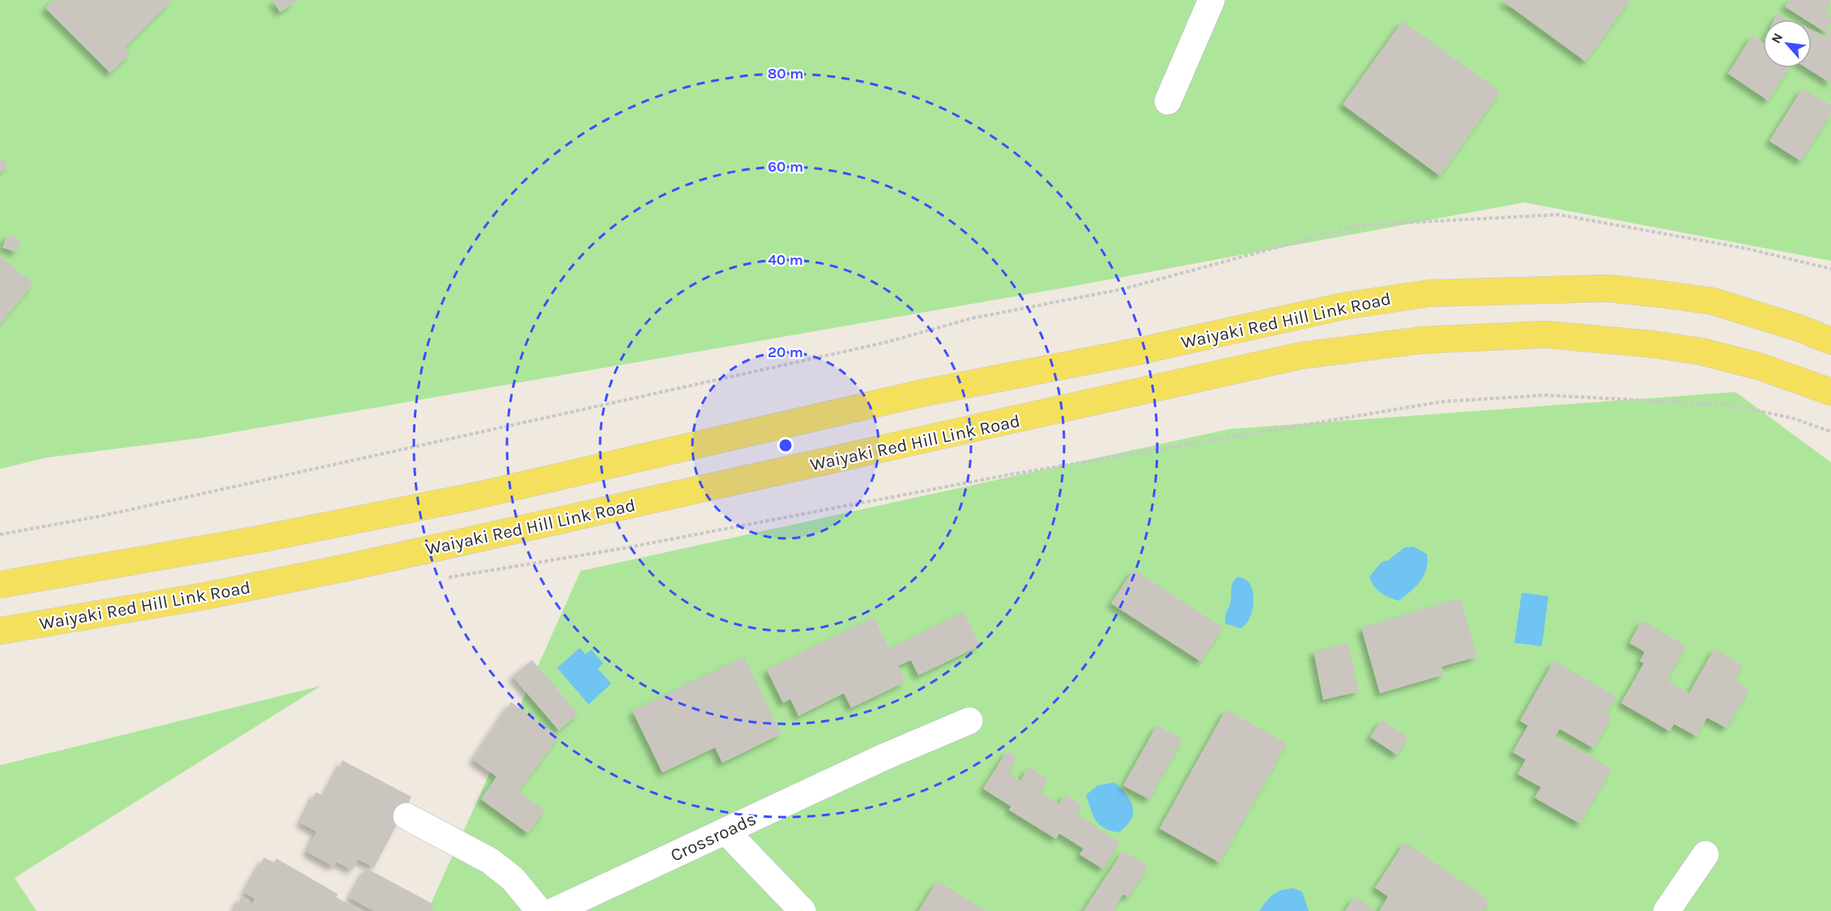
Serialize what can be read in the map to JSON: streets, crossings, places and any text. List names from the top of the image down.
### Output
{
  "streets": {
    "main road": ["Waiyaki Red Hill Link Road"],
    "street": ["Crossroads"]
  },
  "north": "top left",
  "rings": [
    "80 m",
    "60 m",
    "40 m",
    "20 m"
  ]
}
